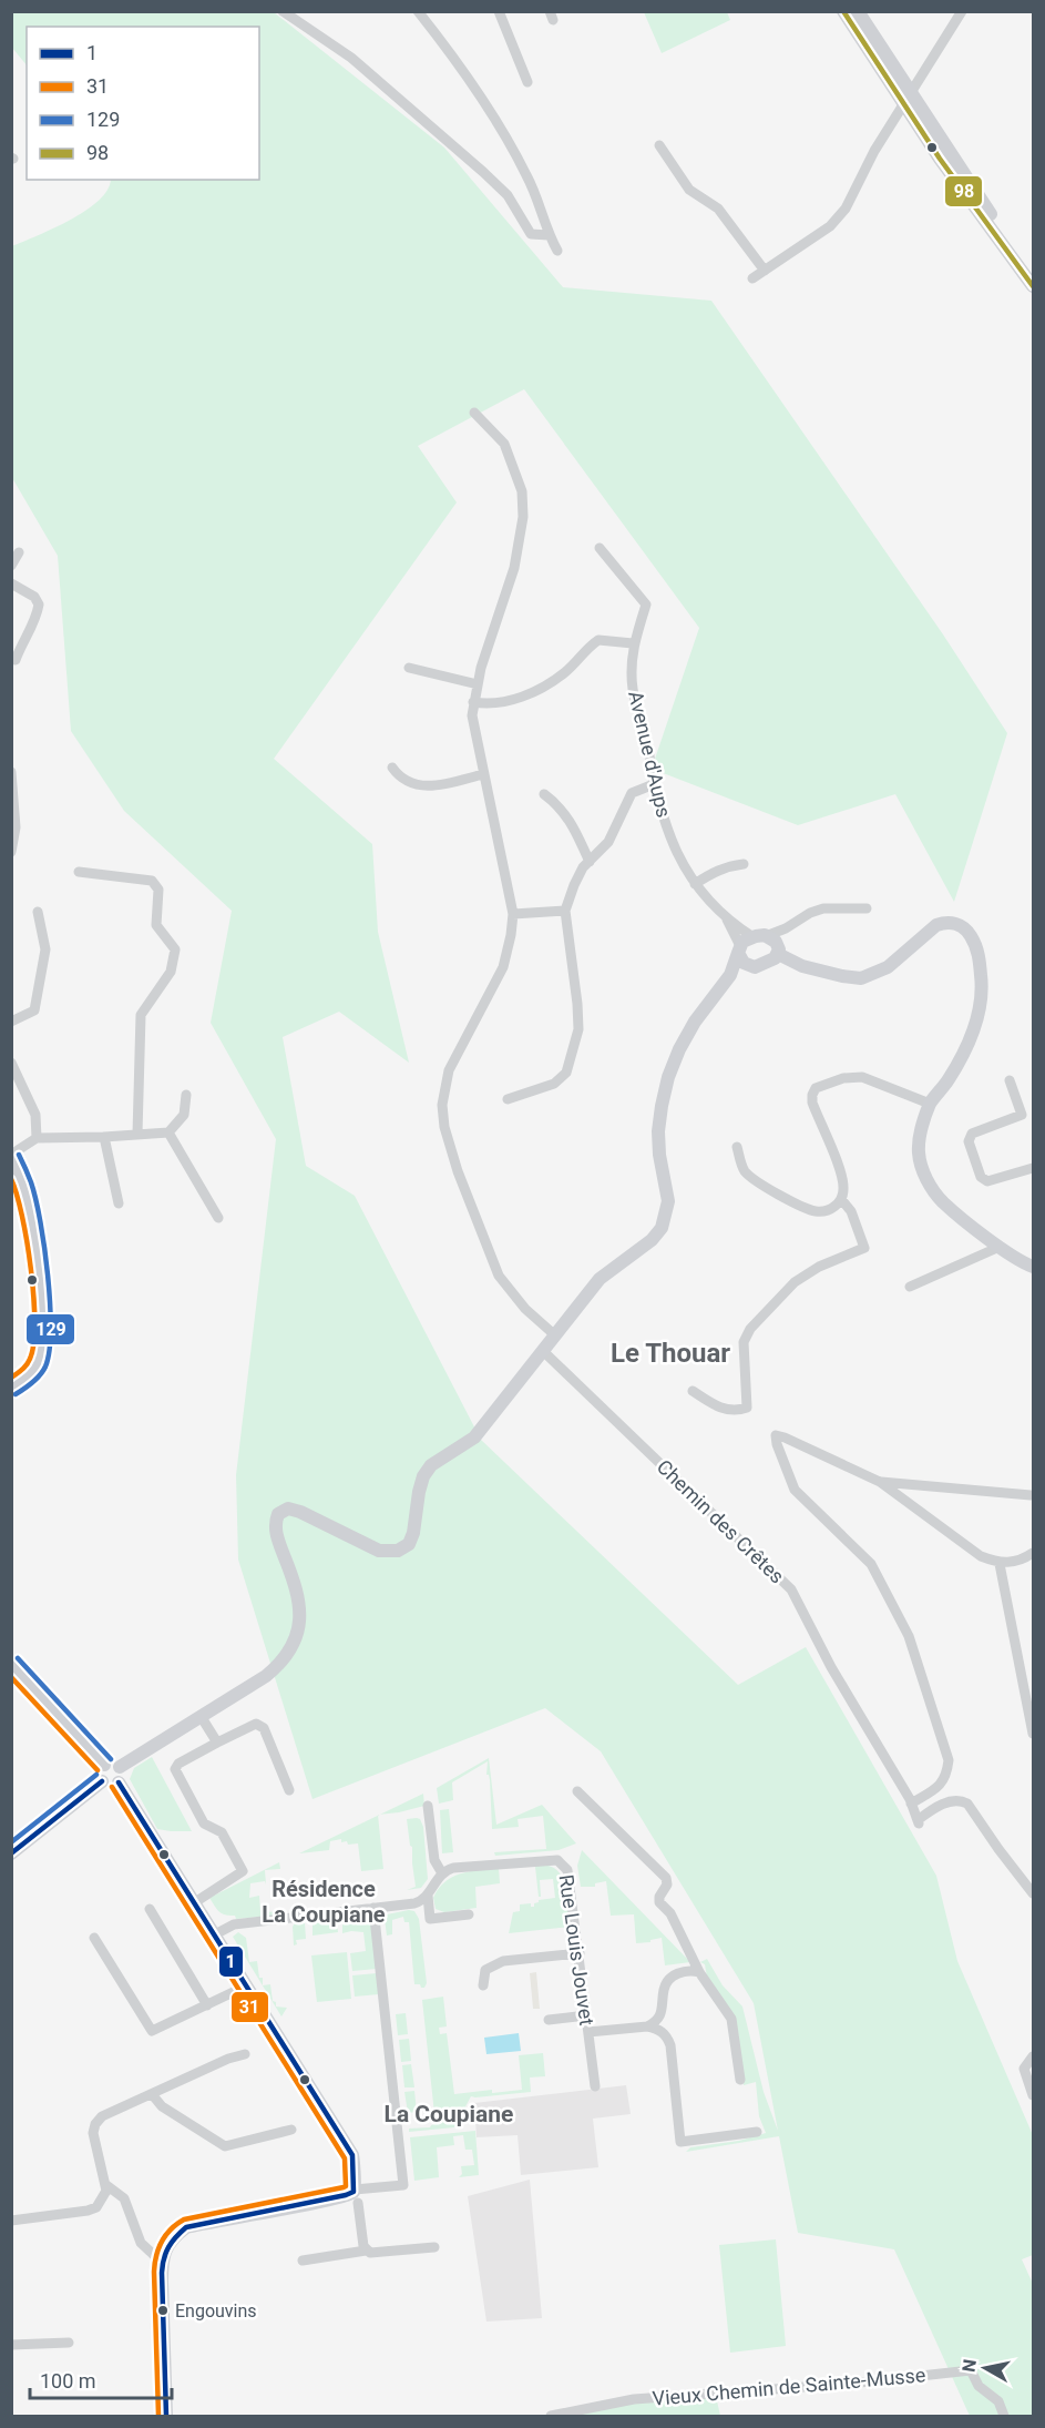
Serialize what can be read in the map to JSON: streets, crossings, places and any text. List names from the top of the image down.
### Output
{
  "streets": {
    "street": [
      "Avenue d'Aups",
      "Chemin des Crêtes",
      "Rue Louis Jouvet",
      "Vieux Chemin de Sainte-Musse"
    ]
  },
  "districts": ["Le Thouar", "Résidence La Coupiane", "La Coupiane"],
  "places": ["Engouvins"],
  "lines": [
    "transit line 98",
    "transit line 129",
    "transit line 31",
    "transit line 1"
  ],
  "legend": [
    "1",
    "31",
    "129",
    "98"
  ],
  "scale_bar": "100 m",
  "north": "left"
}
